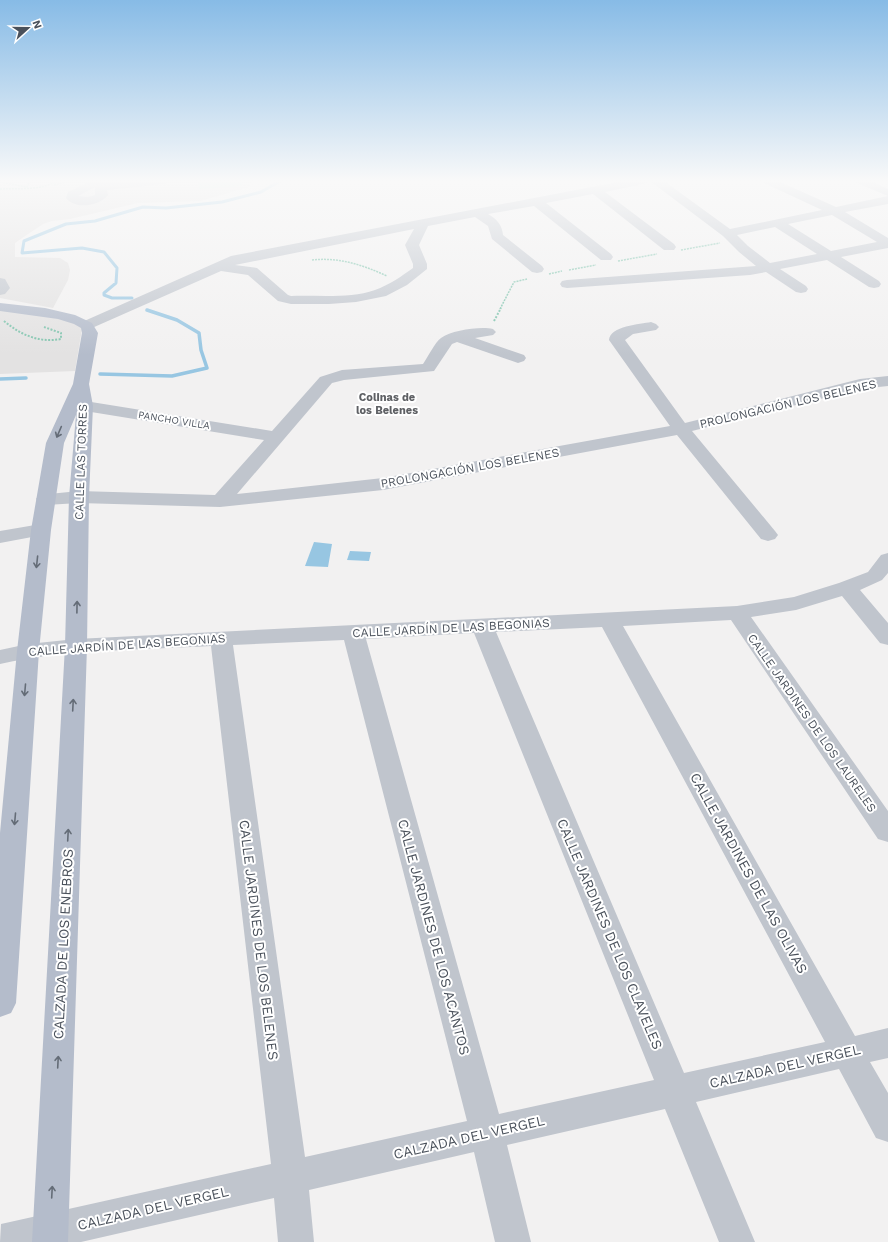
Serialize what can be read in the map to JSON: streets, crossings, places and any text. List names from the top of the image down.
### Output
{
  "streets": {
    "main road": ["CALLE LAS TORRES", "CALZADA DE LOS ENEBROS"],
    "street": [
      "PROLONGACIÓN LOS BELENES",
      "PANCHO VILLA",
      "CALLE JARDÍN DE LAS BEGONIAS",
      "CALLE JARDINES DE LOS LAURELES",
      "CALLE JARDINES DE LAS OLIVAS",
      "CALLE JARDINES DE LOS CLAVELES",
      "CALLE JARDINES DE LOS ACANTOS",
      "CALLE JARDINES DE LOS BELENES",
      "CALZADA DEL VERGEL"
    ]
  },
  "crossings": [
    ["PROLONGACIÓN LOS BELENES", "CALLE LAS TORRES"],
    ["PANCHO VILLA", "CALLE LAS TORRES"],
    ["CALLE LAS TORRES", "CALLE JARDÍN DE LAS BEGONIAS"],
    ["CALLE LAS TORRES", "CALZADA DE LOS ENEBROS"],
    ["CALLE JARDÍN DE LAS BEGONIAS", "CALLE JARDINES DE LOS LAURELES"],
    ["CALLE JARDÍN DE LAS BEGONIAS", "CALLE JARDINES DE LAS OLIVAS"],
    ["CALLE JARDÍN DE LAS BEGONIAS", "CALLE JARDINES DE LOS CLAVELES"],
    ["CALLE JARDÍN DE LAS BEGONIAS", "CALLE JARDINES DE LOS ACANTOS"],
    ["CALLE JARDÍN DE LAS BEGONIAS", "CALLE JARDINES DE LOS BELENES"],
    ["CALLE JARDÍN DE LAS BEGONIAS", "CALZADA DE LOS ENEBROS"],
    ["CALLE JARDINES DE LAS OLIVAS", "CALZADA DEL VERGEL"],
    ["CALLE JARDINES DE LOS CLAVELES", "CALZADA DEL VERGEL"],
    ["CALLE JARDINES DE LOS ACANTOS", "CALZADA DEL VERGEL"],
    ["CALLE JARDINES DE LOS BELENES", "CALZADA DEL VERGEL"],
    ["CALZADA DE LOS ENEBROS", "CALZADA DEL VERGEL"]
  ],
  "districts": ["Colinas de los Belenes"],
  "north": "right"
}
